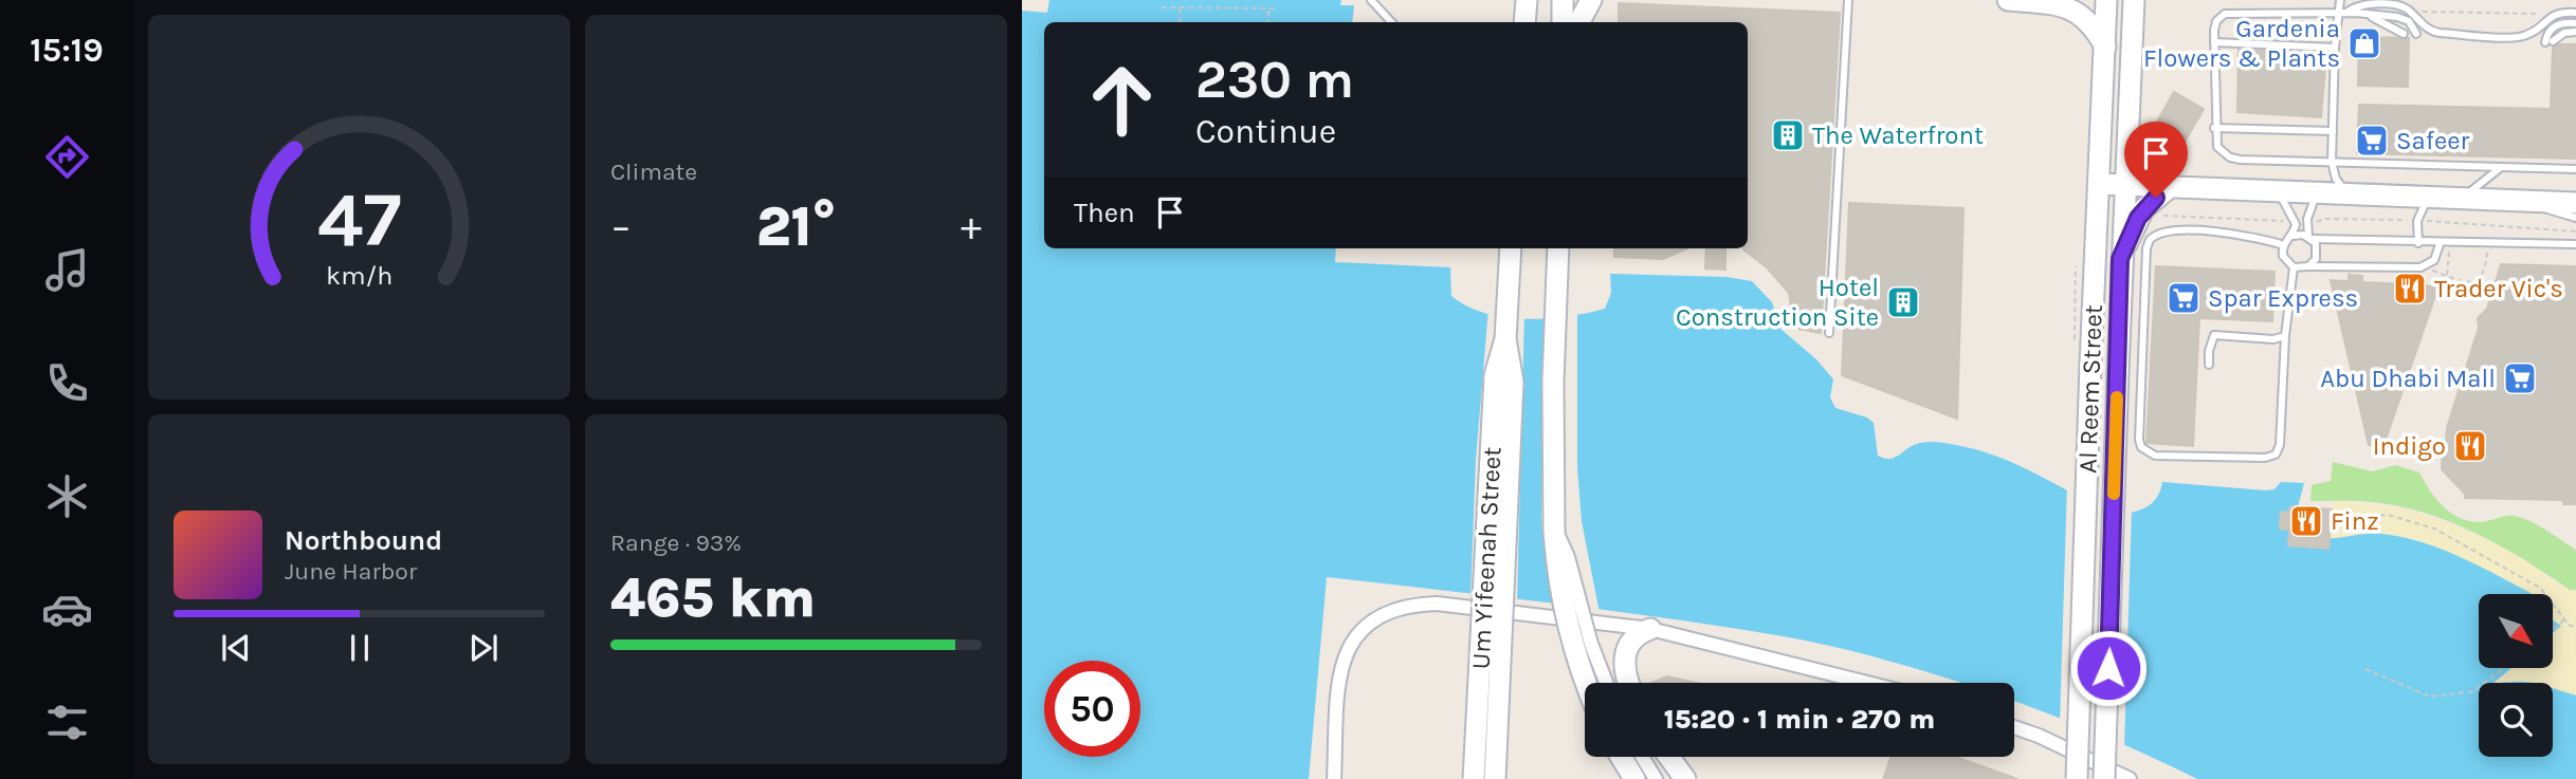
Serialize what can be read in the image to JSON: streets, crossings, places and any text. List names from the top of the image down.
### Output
{
  "streets": {
    "main road": ["Al Reem Street", "Um Yifeenah Street"]
  },
  "places": {
    "shop": ["Gardenia Flowers & Plants"],
    "building": ["The Waterfront", "Hotel Construction Site"],
    "supermarket": ["Safeer", "Spar Express", "Abu Dhabi Mall"],
    "restaurant": ["Trader Vic's", "Indigo", "Finz"]
  },
  "north": "bottom right",
  "page": {
    "tabs": "15:19",
    "tile": [
      "Climate",
      ["Range · 93%", "465 km"]
    ],
    "turn": ["230 m", "Continue"],
    "then": "Then",
    "heat": ["−", "21°", "+"],
    "song": ["Northbound", "June Harbor"],
    "limit": "50",
    "trip": "15:20 · 1 min · 270 m",
    "gauge": ["47", "km/h"]
  }
}
